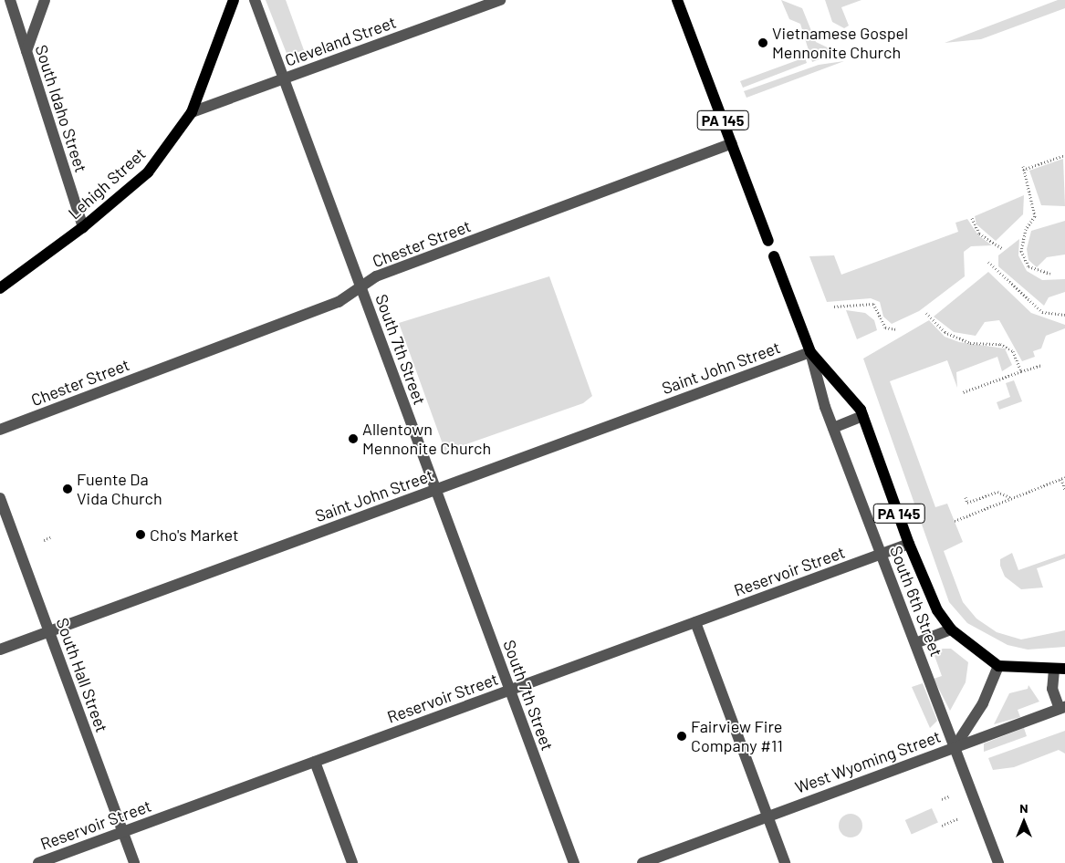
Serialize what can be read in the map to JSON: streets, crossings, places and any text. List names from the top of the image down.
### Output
{
  "streets": {
    "main road": ["PA 145", "Lehigh Street", "South 6th Street"],
    "street": [
      "Cleveland Street",
      "South Idaho Street",
      "Chester Street",
      "South 7th Street",
      "Saint John Street",
      "Reservoir Street",
      "South Hall Street",
      "West Wyoming Street"
    ]
  },
  "crossings": [
    ["Cleveland Street", "Lehigh Street"],
    ["Cleveland Street", "South 7th Street"],
    ["South Idaho Street", "Lehigh Street"],
    ["PA 145", "Chester Street"],
    ["Chester Street", "South 7th Street"],
    ["South 7th Street", "Saint John Street"],
    ["South 7th Street", "Reservoir Street"],
    ["Saint John Street", "South 6th Street"],
    ["Saint John Street", "South Hall Street"],
    ["Reservoir Street", "South 6th Street"],
    ["Reservoir Street", "South Hall Street"],
    ["South 6th Street", "West Wyoming Street"]
  ],
  "places": [
    "Vietnamese Gospel Mennonite Church",
    "Allentown Mennonite Church",
    "Fuente Da Vida Church",
    "Cho's Market",
    "Fairview Fire Company #11"
  ],
  "north": "top"
}
